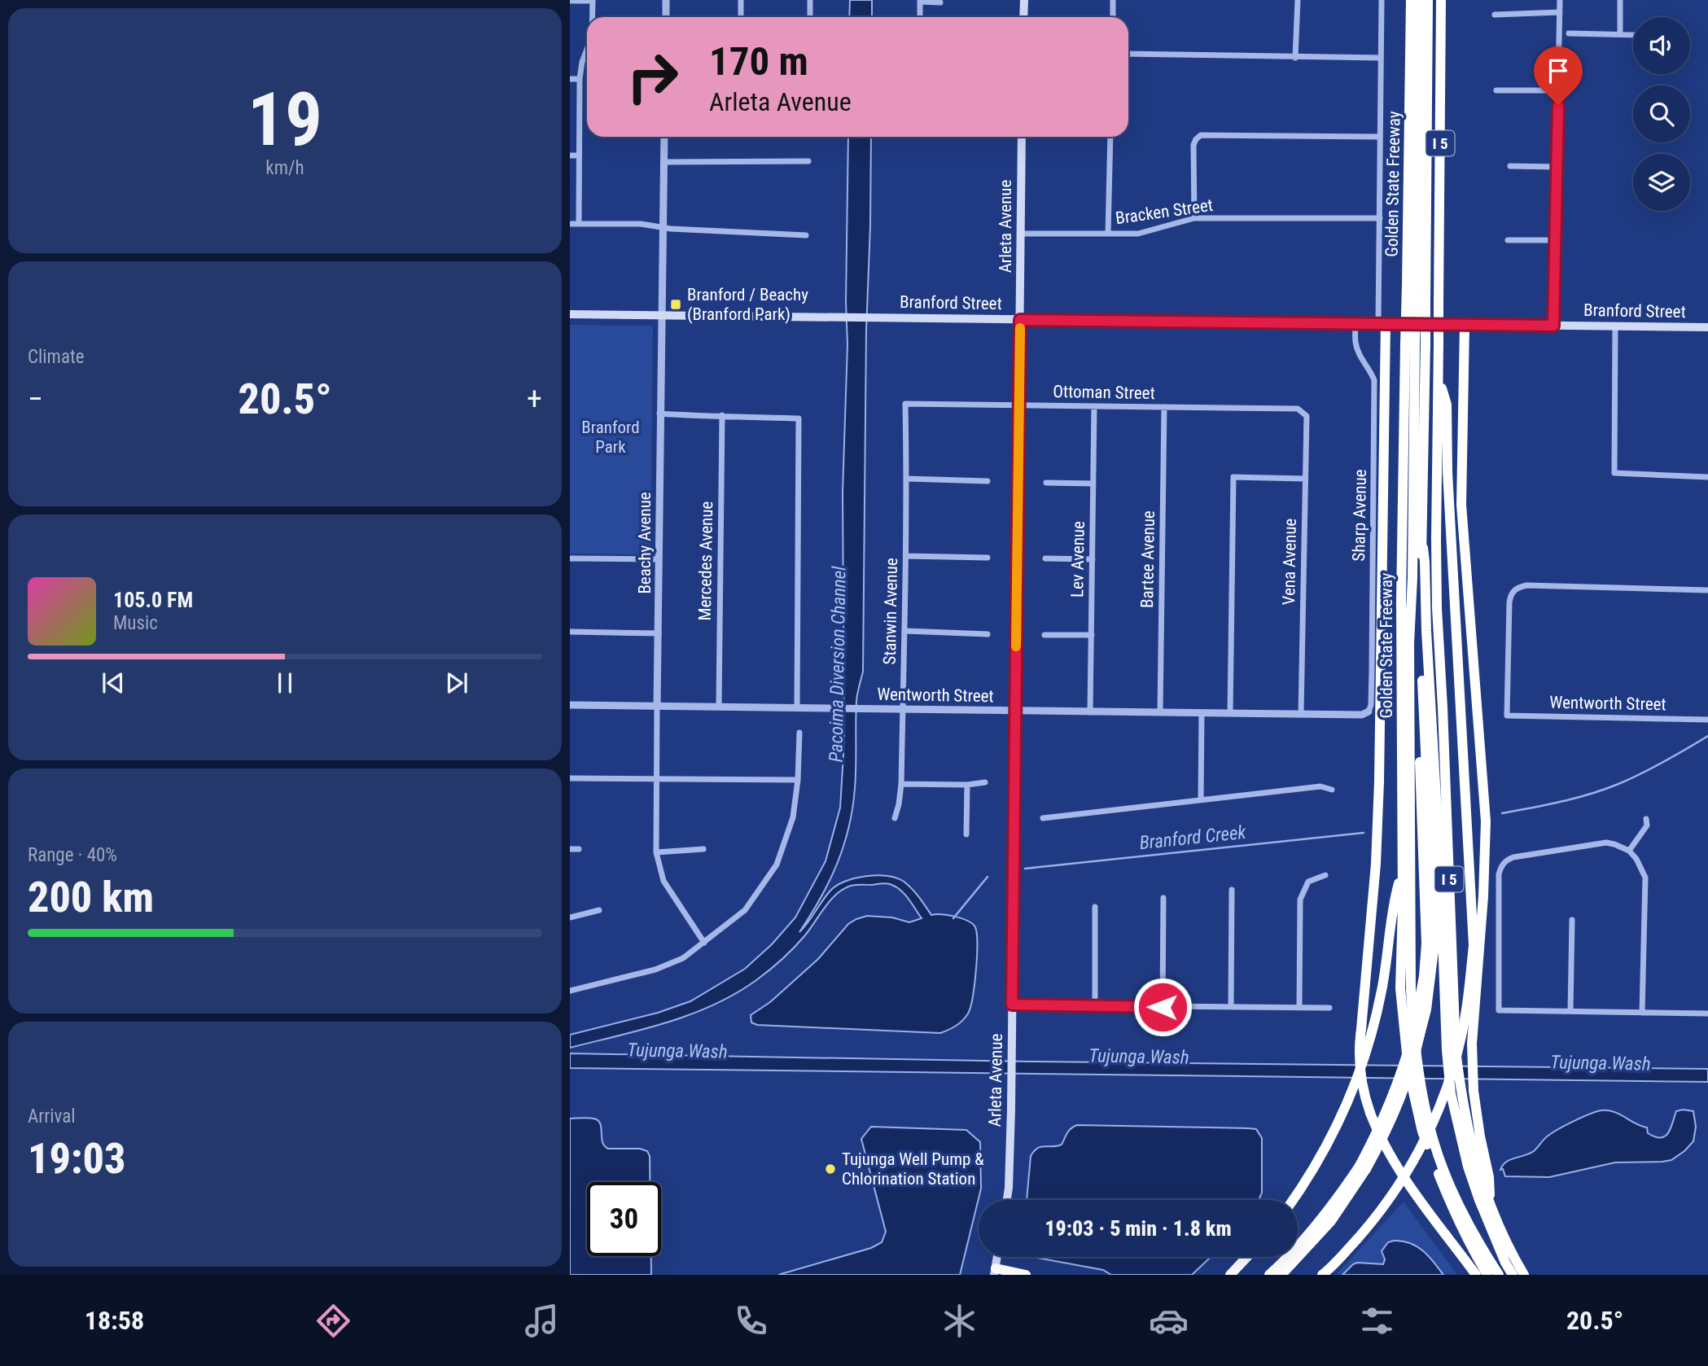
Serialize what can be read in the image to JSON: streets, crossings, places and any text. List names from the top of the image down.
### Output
{
  "streets": {
    "highway": ["I 5", "Golden State Freeway"],
    "main road": ["Arleta Avenue", "Branford Street"],
    "street": [
      "Bracken Street",
      "Ottoman Street",
      "Sharp Avenue",
      "Beachy Avenue",
      "Lev Avenue",
      "Bartee Avenue",
      "Mercedes Avenue",
      "Vena Avenue",
      "Stanwin Avenue",
      "Wentworth Street"
    ]
  },
  "crossings": [
    ["Bracken Street", "Arleta Avenue"],
    ["Arleta Avenue", "Branford Street"],
    ["Arleta Avenue", "Ottoman Street"],
    ["Arleta Avenue", "Wentworth Street"],
    ["Branford Street", "Sharp Avenue"],
    ["Branford Street", "Beachy Avenue"],
    ["Ottoman Street", "Lev Avenue"],
    ["Ottoman Street", "Bartee Avenue"],
    ["Ottoman Street", "Vena Avenue"],
    ["Ottoman Street", "Stanwin Avenue"],
    ["Sharp Avenue", "Wentworth Street"],
    ["Beachy Avenue", "Wentworth Street"],
    ["Lev Avenue", "Wentworth Street"],
    ["Bartee Avenue", "Wentworth Street"],
    ["Mercedes Avenue", "Wentworth Street"],
    ["Vena Avenue", "Wentworth Street"],
    ["Stanwin Avenue", "Wentworth Street"]
  ],
  "water": ["Pacoima Diversion Channel", "Branford Creek", "Tujunga Wash"],
  "parks": ["Branford Park"],
  "places": {
    "transit": ["Branford / Beachy (Branford Park)"],
    "other": ["Tujunga Well Pump & Chlorination Station"]
  },
  "page": {
    "tile": [
      ["19", "km/h"],
      "Climate",
      ["Range · 40%", "200 km"],
      ["Arrival", "19:03"]
    ],
    "turn": ["170 m", "Arleta Avenue"],
    "heat": ["−", "20.5°", "+"],
    "song": ["105.0 FM", "Music"],
    "limit": "30",
    "trip": "19:03 · 5 min · 1.8 km",
    "tabs": ["18:58", "20.5°"]
  }
}
